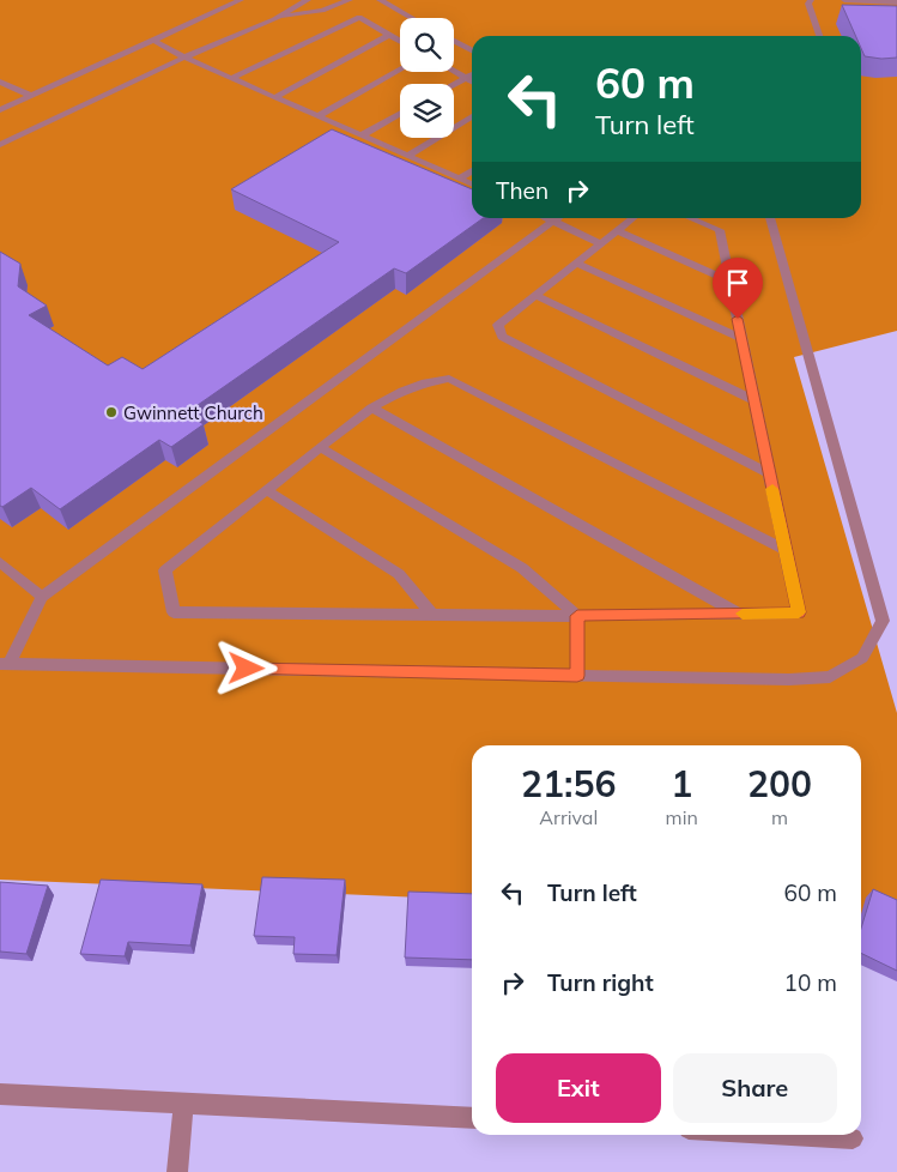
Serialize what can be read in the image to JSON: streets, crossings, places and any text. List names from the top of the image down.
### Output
{
  "places": ["Gwinnett Church"],
  "page": {
    "turn": ["60 m", "Turn left"],
    "then": "Then",
    "eta": [
      "21:56",
      "Arrival",
      "1",
      "min",
      "200",
      "m"
    ],
    "list": [
      {
        "name": "Turn left",
        "value": "60 m"
      },
      {
        "name": "Turn right",
        "value": "10 m"
      }
    ],
    "buttons": ["Exit", "Share"]
  }
}
